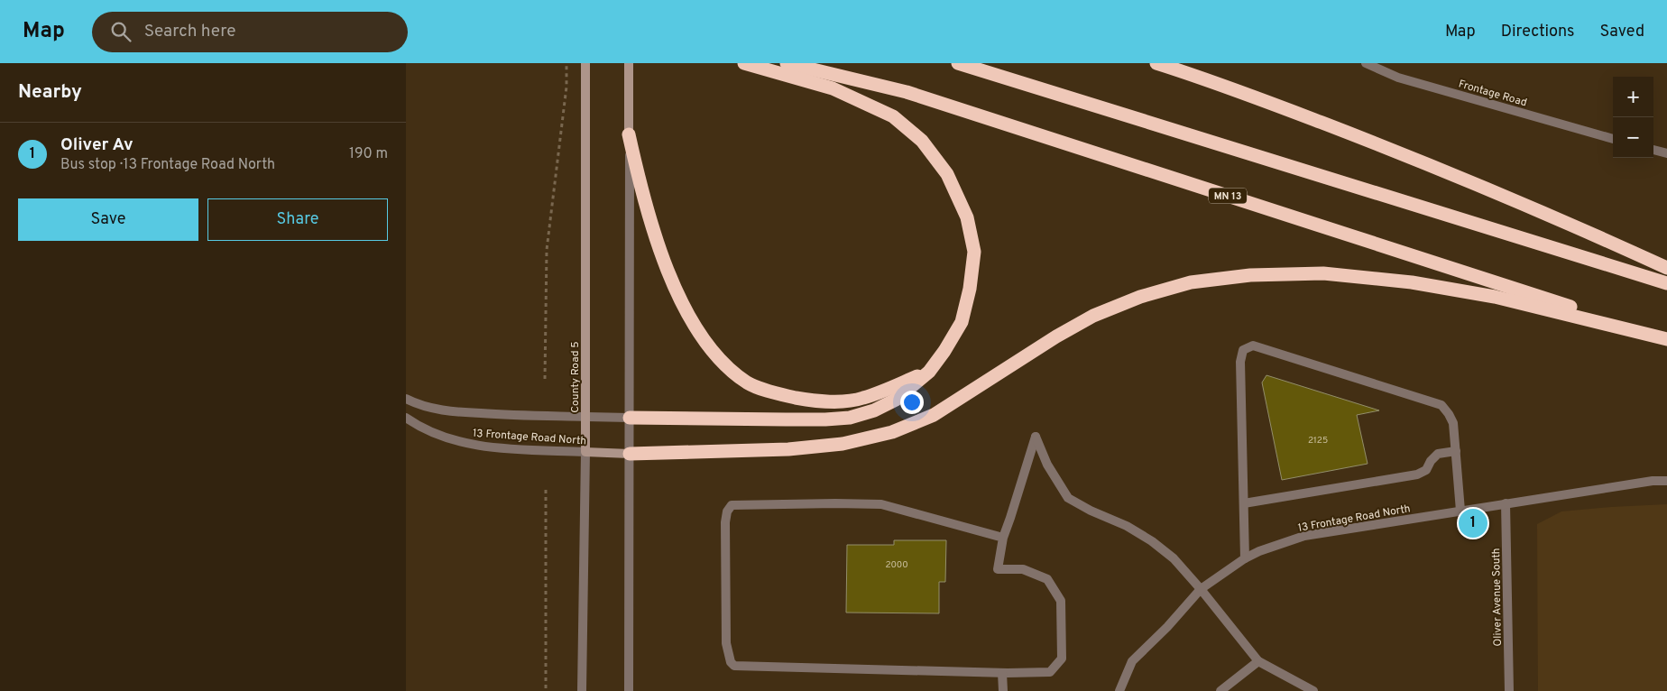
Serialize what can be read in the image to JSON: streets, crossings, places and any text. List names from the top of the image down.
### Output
{
  "streets": {
    "highway": ["MN 13"],
    "main road": ["County Road 5", "13 Frontage Road North"],
    "street": ["Frontage Road", "Oliver Avenue South"]
  },
  "crossings": [
    ["County Road 5", "13 Frontage Road North"],
    ["13 Frontage Road North", "Oliver Avenue South"]
  ],
  "house_numbers": ["2125", "2000"],
  "page": {
    "header": "Map",
    "search": "Search here",
    "nav": ["Map", "Directions", "Saved"],
    "heading": "Nearby",
    "map_buttons": ["+", "−"],
    "list": [
      {
        "mark": "1",
        "name": "Oliver Av",
        "note": "Bus stop · 13 Frontage Road North",
        "value": "190 m"
      }
    ],
    "buttons": ["Save", "Share"],
    "pins": "1"
  }
}
